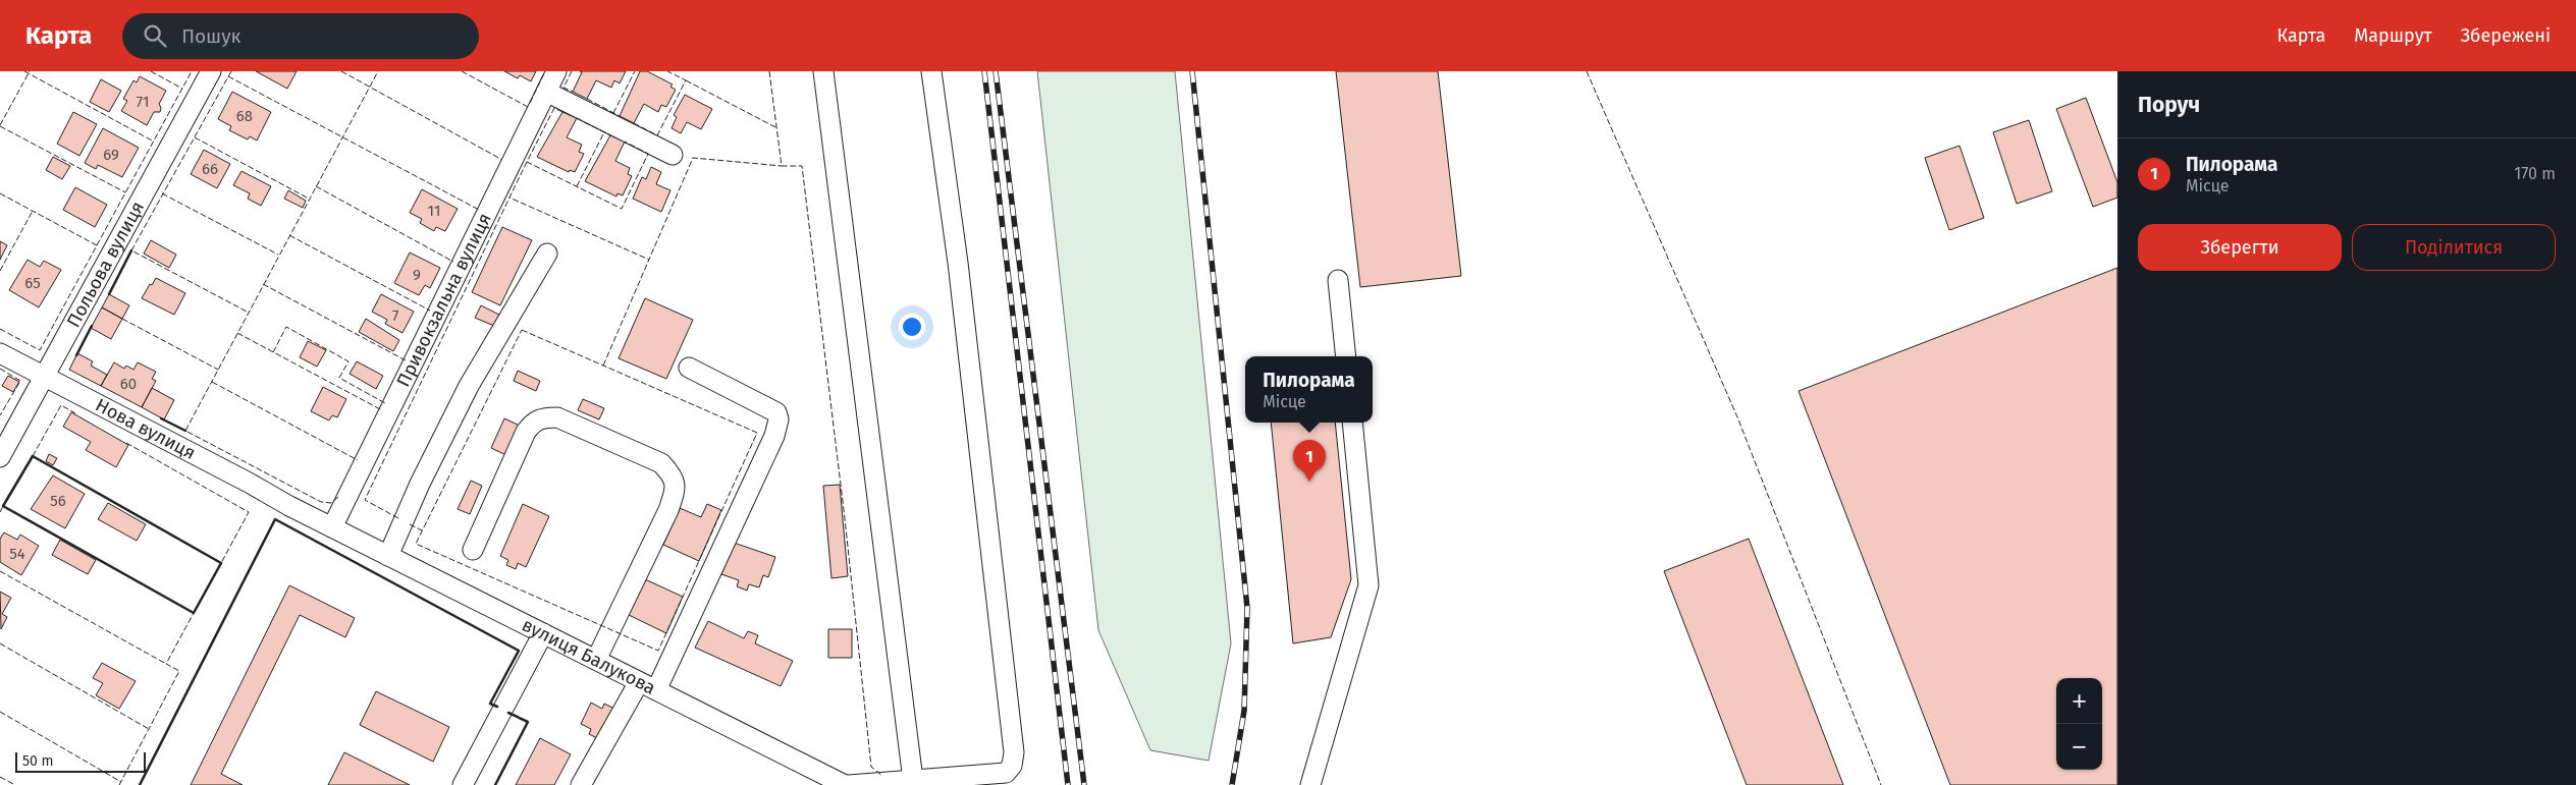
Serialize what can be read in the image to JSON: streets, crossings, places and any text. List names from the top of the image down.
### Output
{
  "streets": {
    "street": [
      "Польова вулиця",
      "Привокзальна вулиця",
      "Нова вулиця",
      "вулиця Балукова"
    ]
  },
  "crossings": [
    ["Польова вулиця", "Нова вулиця"],
    ["Привокзальна вулиця", "Нова вулиця"],
    ["Привокзальна вулиця", "вулиця Балукова"],
    ["Нова вулиця", "вулиця Балукова"]
  ],
  "house_numbers": [
    "71",
    "68",
    "69",
    "66",
    "11",
    "9",
    "65",
    "7",
    "60",
    "56",
    "54"
  ],
  "scale_bar": "50 m",
  "page": {
    "header": "Карта",
    "search": "Пошук",
    "nav": ["Карта", "Маршрут", "Збережені"],
    "heading": "Поруч",
    "list": [
      {
        "mark": "1",
        "name": "Пилорама",
        "note": "Місце",
        "value": "170 m"
      }
    ],
    "buttons": ["Зберегти", "Поділитися"],
    "popup": ["Пилорама", "Місце"],
    "pins": "1",
    "map_buttons": ["+", "−"],
    "scale": "50 m"
  }
}
